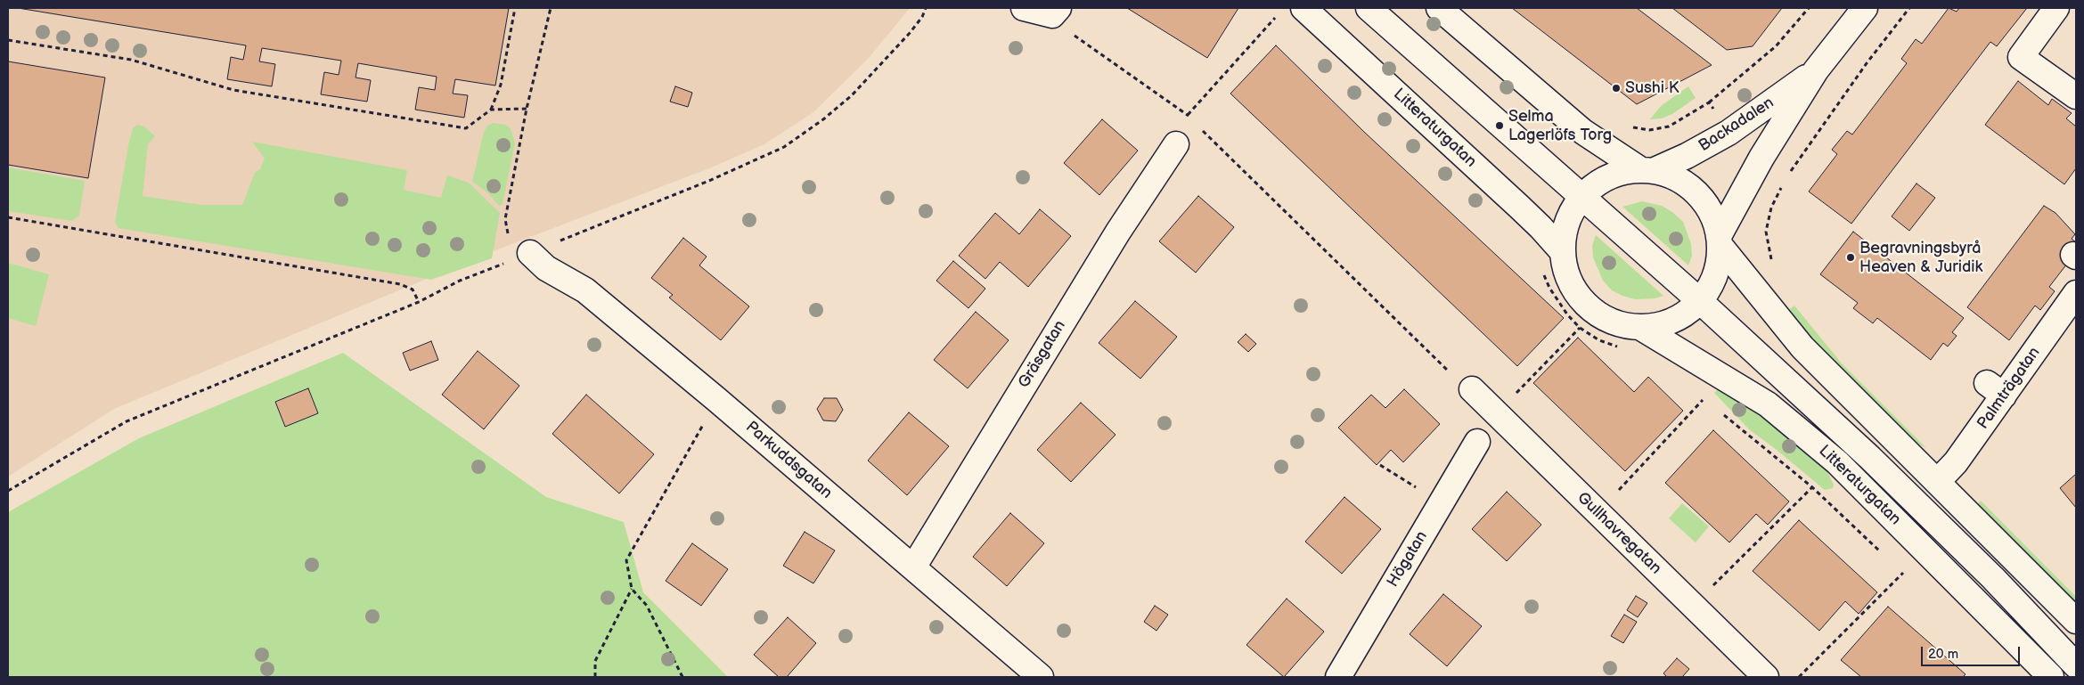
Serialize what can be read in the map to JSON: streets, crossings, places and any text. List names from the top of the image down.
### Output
{
  "streets": {
    "street": [
      "Backadalen",
      "Litteraturgatan",
      "Gräsgatan",
      "Palmträgatan",
      "Parkuddsgatan",
      "Gullhavregatan",
      "Högatan"
    ]
  },
  "crossings": [
    ["Backadalen", "Litteraturgatan"],
    ["Litteraturgatan", "Palmträgatan"],
    ["Gräsgatan", "Parkuddsgatan"]
  ],
  "places": ["Sushi K", "Selma Lagerlöfs Torg", "Begravningsbyrå Heaven & Juridik"],
  "scale_bar": "20 m"
}
